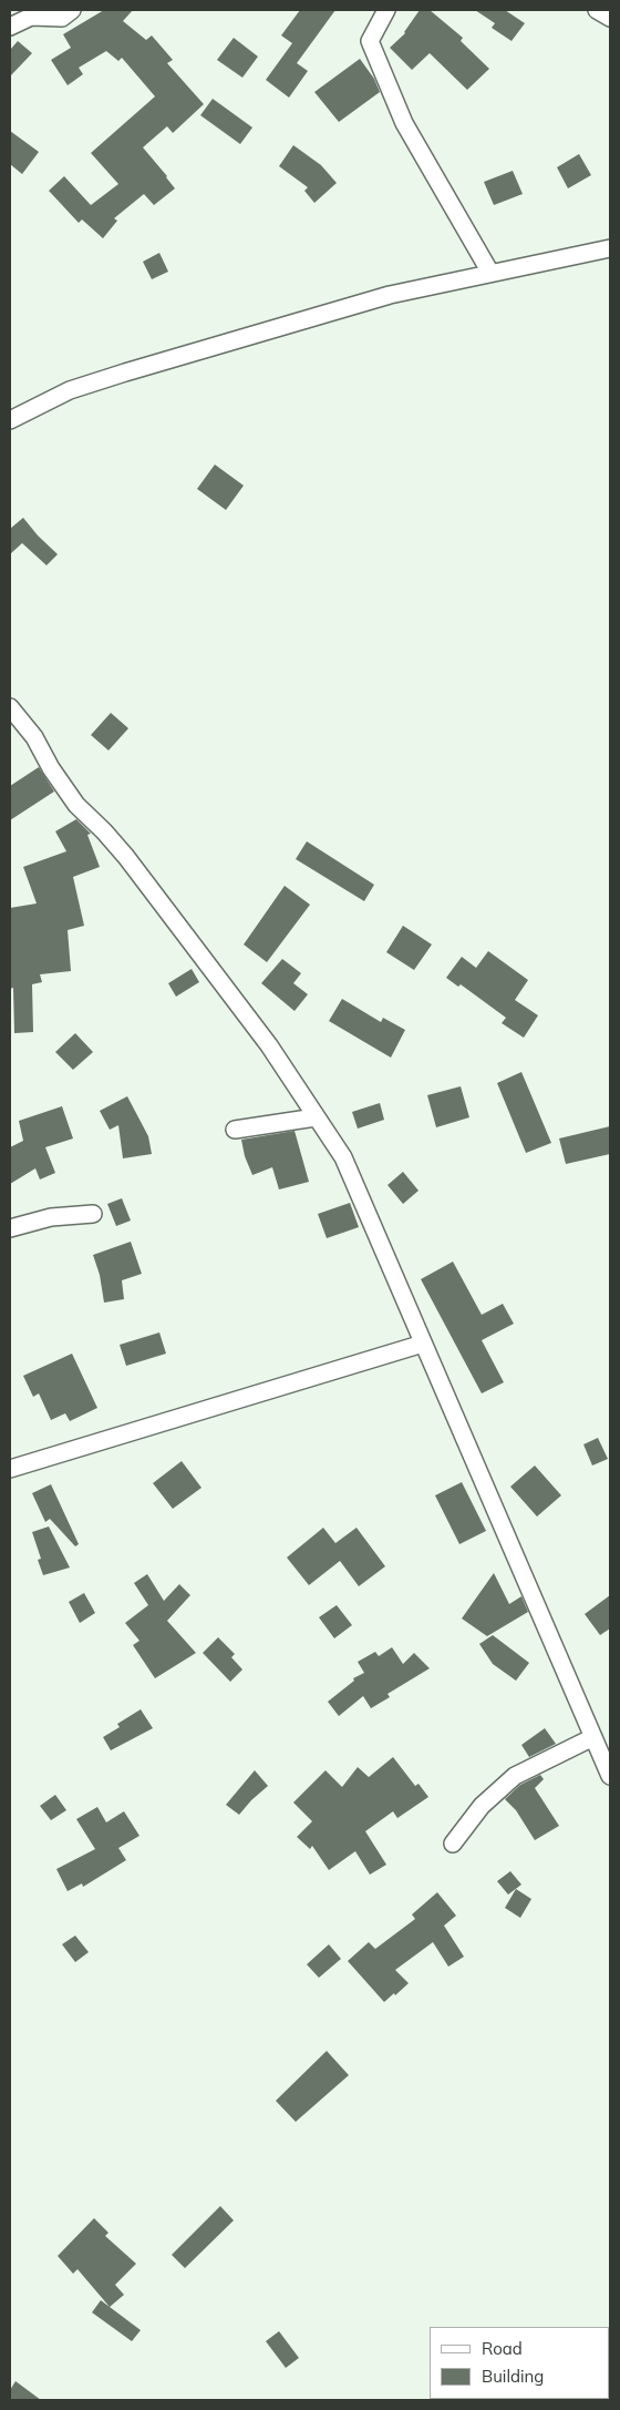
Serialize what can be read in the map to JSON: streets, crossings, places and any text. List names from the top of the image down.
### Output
{
  "legend": ["Road", "Building"]
}
